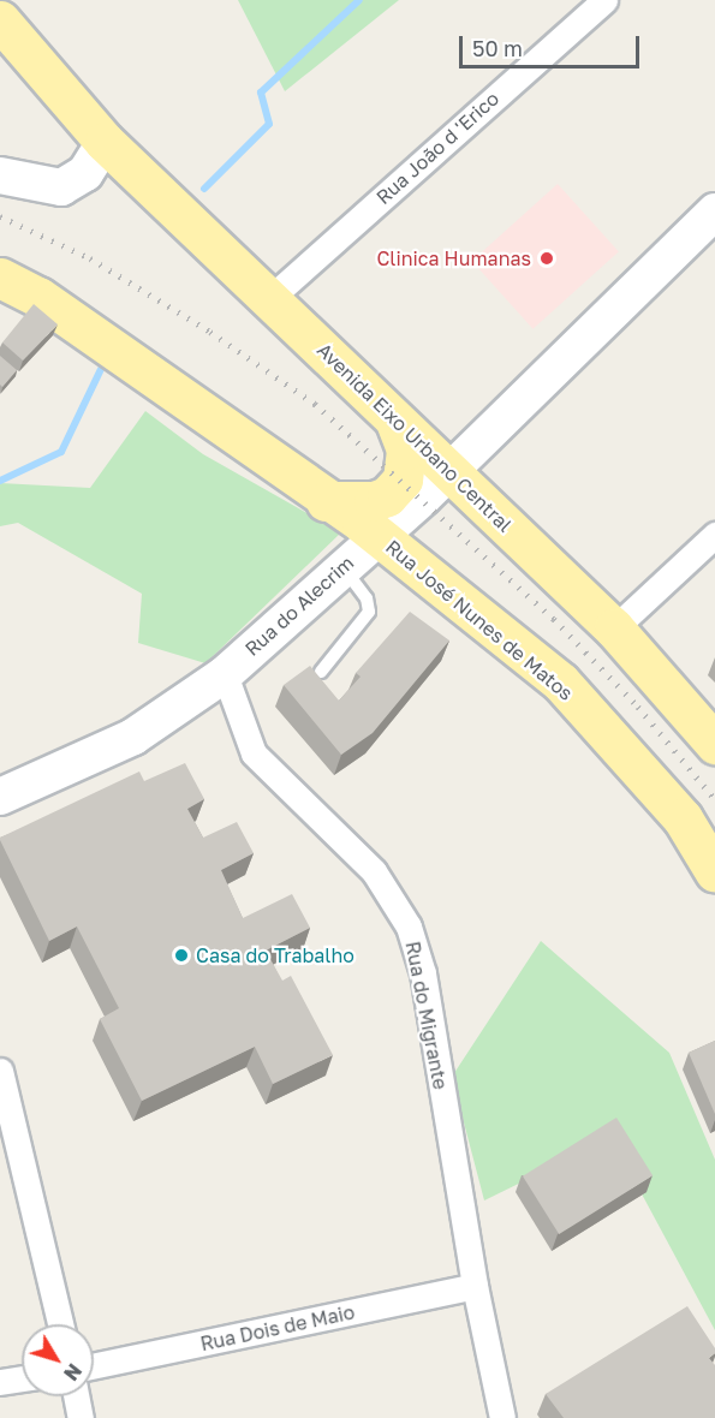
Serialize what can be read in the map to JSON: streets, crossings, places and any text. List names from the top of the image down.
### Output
{
  "streets": {
    "main road": ["Avenida Eixo Urbano Central", "Rua do Alecrim", "Rua José Nunes de Matos"],
    "street": ["Rua João d 'Erico", "Rua do Migrante", "Rua Dois de Maio"]
  },
  "crossings": [
    ["Rua João d 'Erico", "Avenida Eixo Urbano Central"],
    ["Avenida Eixo Urbano Central", "Rua do Alecrim"],
    ["Rua do Alecrim", "Rua José Nunes de Matos"],
    ["Rua do Alecrim", "Rua do Migrante"],
    ["Rua do Migrante", "Rua Dois de Maio"]
  ],
  "places": ["Clinica Humanas", "Casa do Trabalho"],
  "scale_bar": "50 m",
  "north": "bottom right"
}
